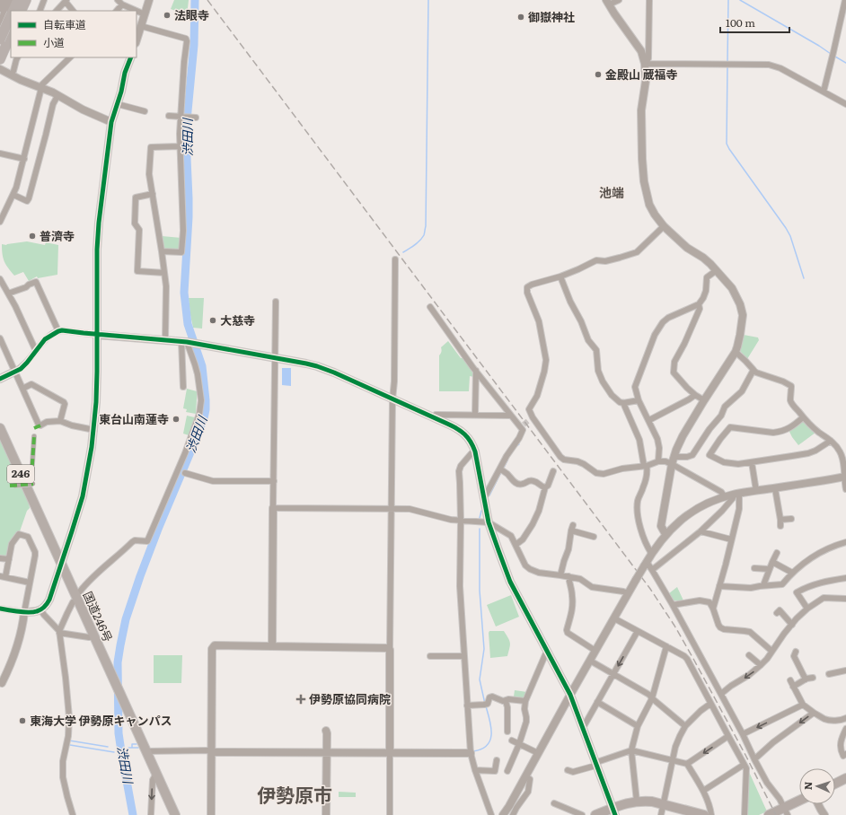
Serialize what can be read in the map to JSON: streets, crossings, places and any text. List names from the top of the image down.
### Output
{
  "streets": {
    "highway": ["246", "国道246号"]
  },
  "districts": ["池端", "伊勢原市"],
  "water": ["渋田川"],
  "places": {
    "other": [
      "法眼寺",
      "御嶽神社",
      "金殿山 蔵福寺",
      "普濟寺",
      "大慈寺",
      "東台山南蓮寺",
      "東海大学 伊勢原キャンパス"
    ],
    "health": ["伊勢原協同病院"]
  },
  "legend": ["自転車道", "小道"],
  "scale_bar": "100 m",
  "north": "left"
}
